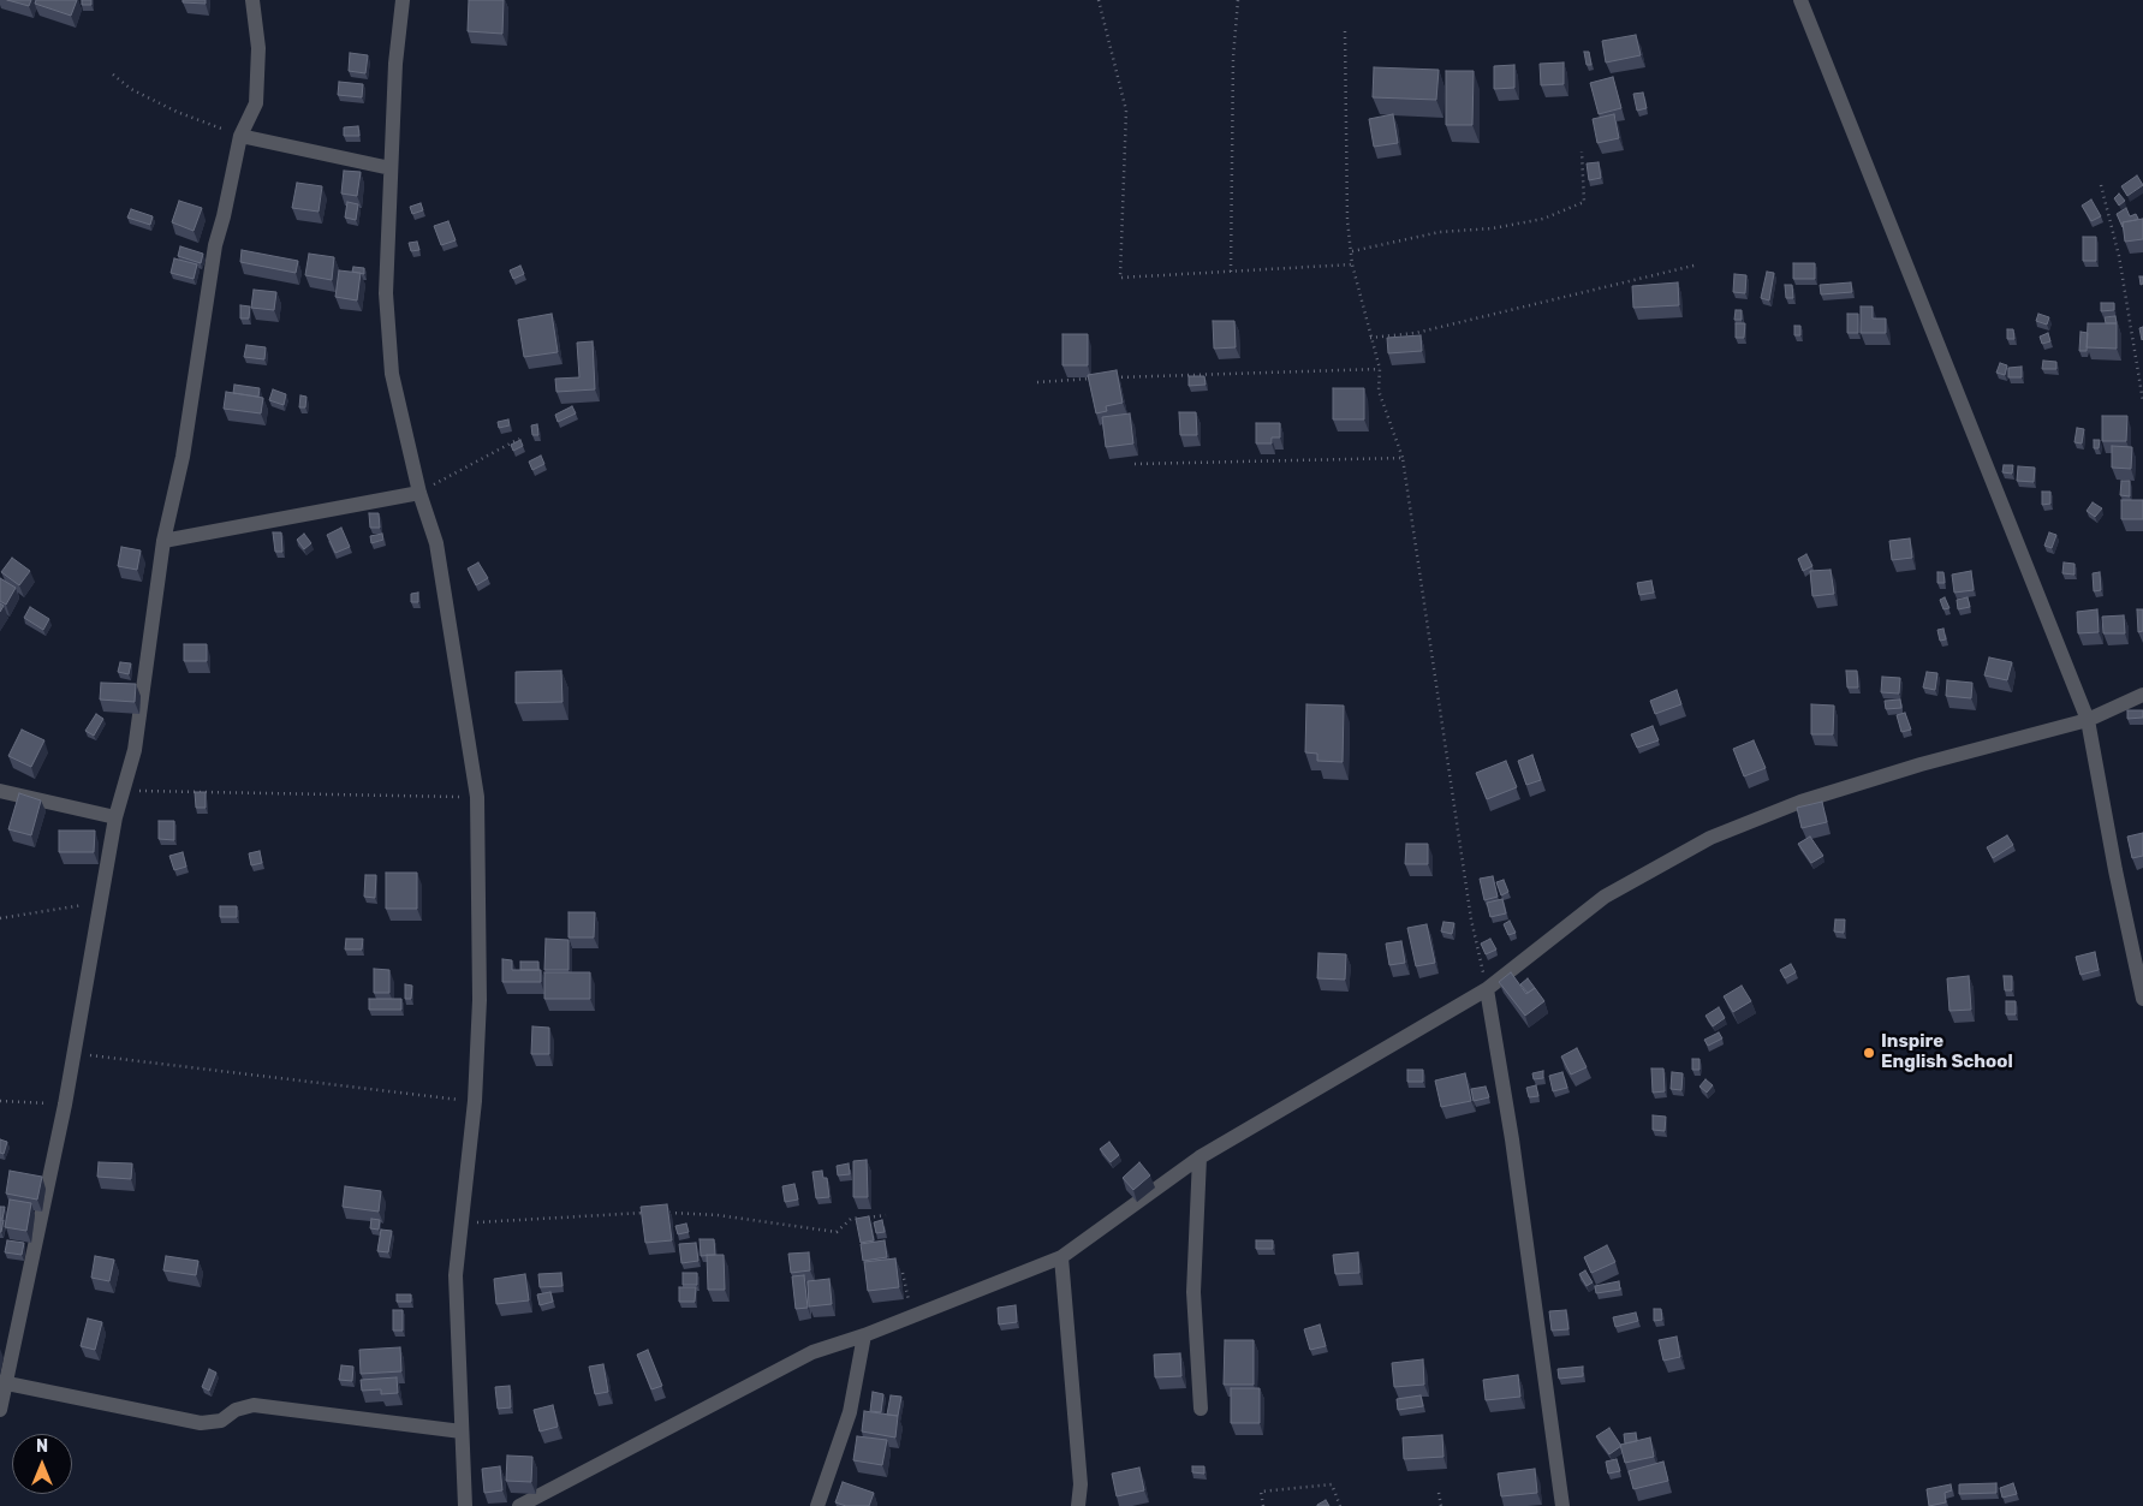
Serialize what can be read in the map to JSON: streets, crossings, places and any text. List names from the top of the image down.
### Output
{
  "places": ["Inspire English School"],
  "north": "top"
}
